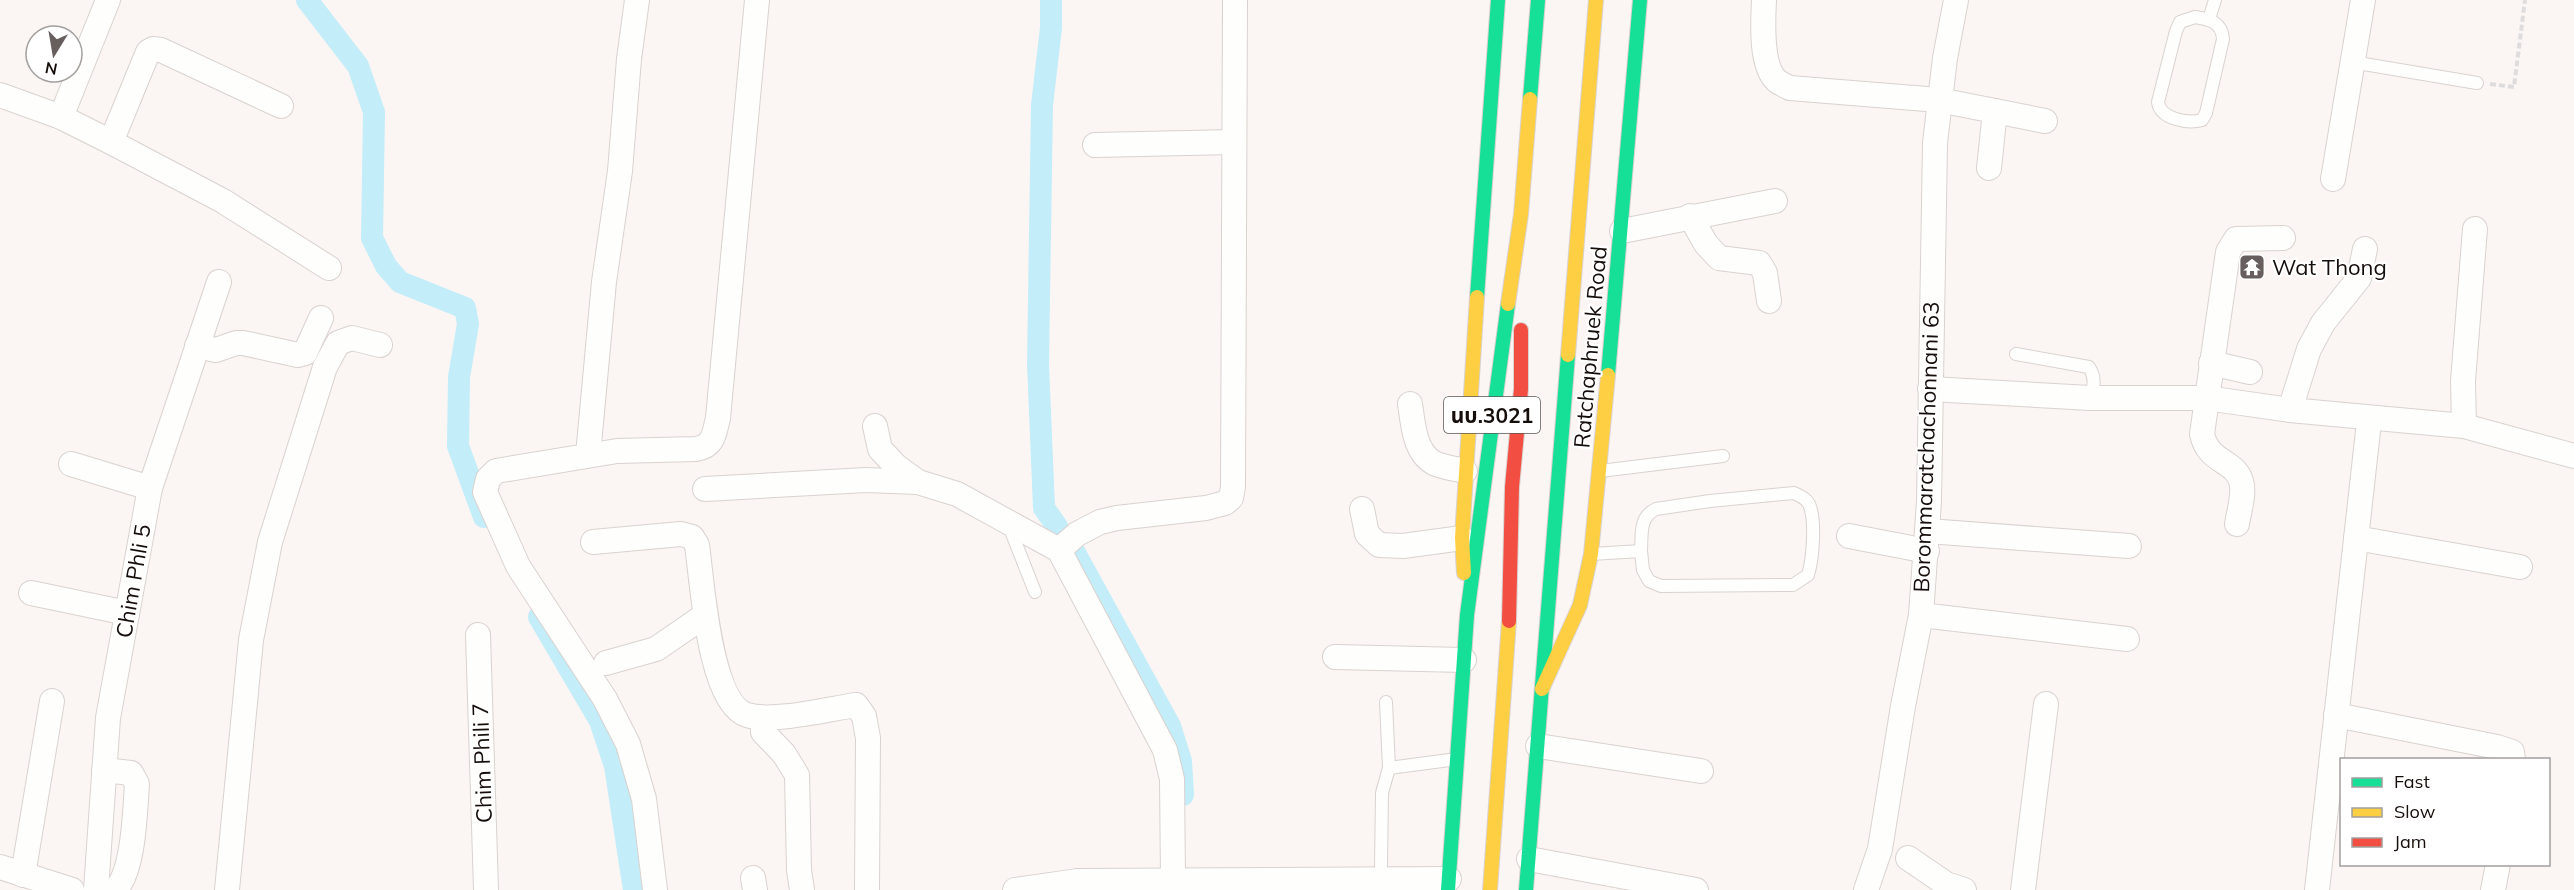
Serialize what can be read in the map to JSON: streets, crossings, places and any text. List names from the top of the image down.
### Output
{
  "streets": {
    "main road": ["Ratchaphruek Road", "นบ.3021"],
    "street": ["Borommaratchachonnani 63", "Chim Phli 5", "Chim Phili 7"]
  },
  "places": {
    "temple": ["Wat Thong"]
  },
  "legend": ["Fast", "Slow", "Jam"],
  "north": "bottom"
}
